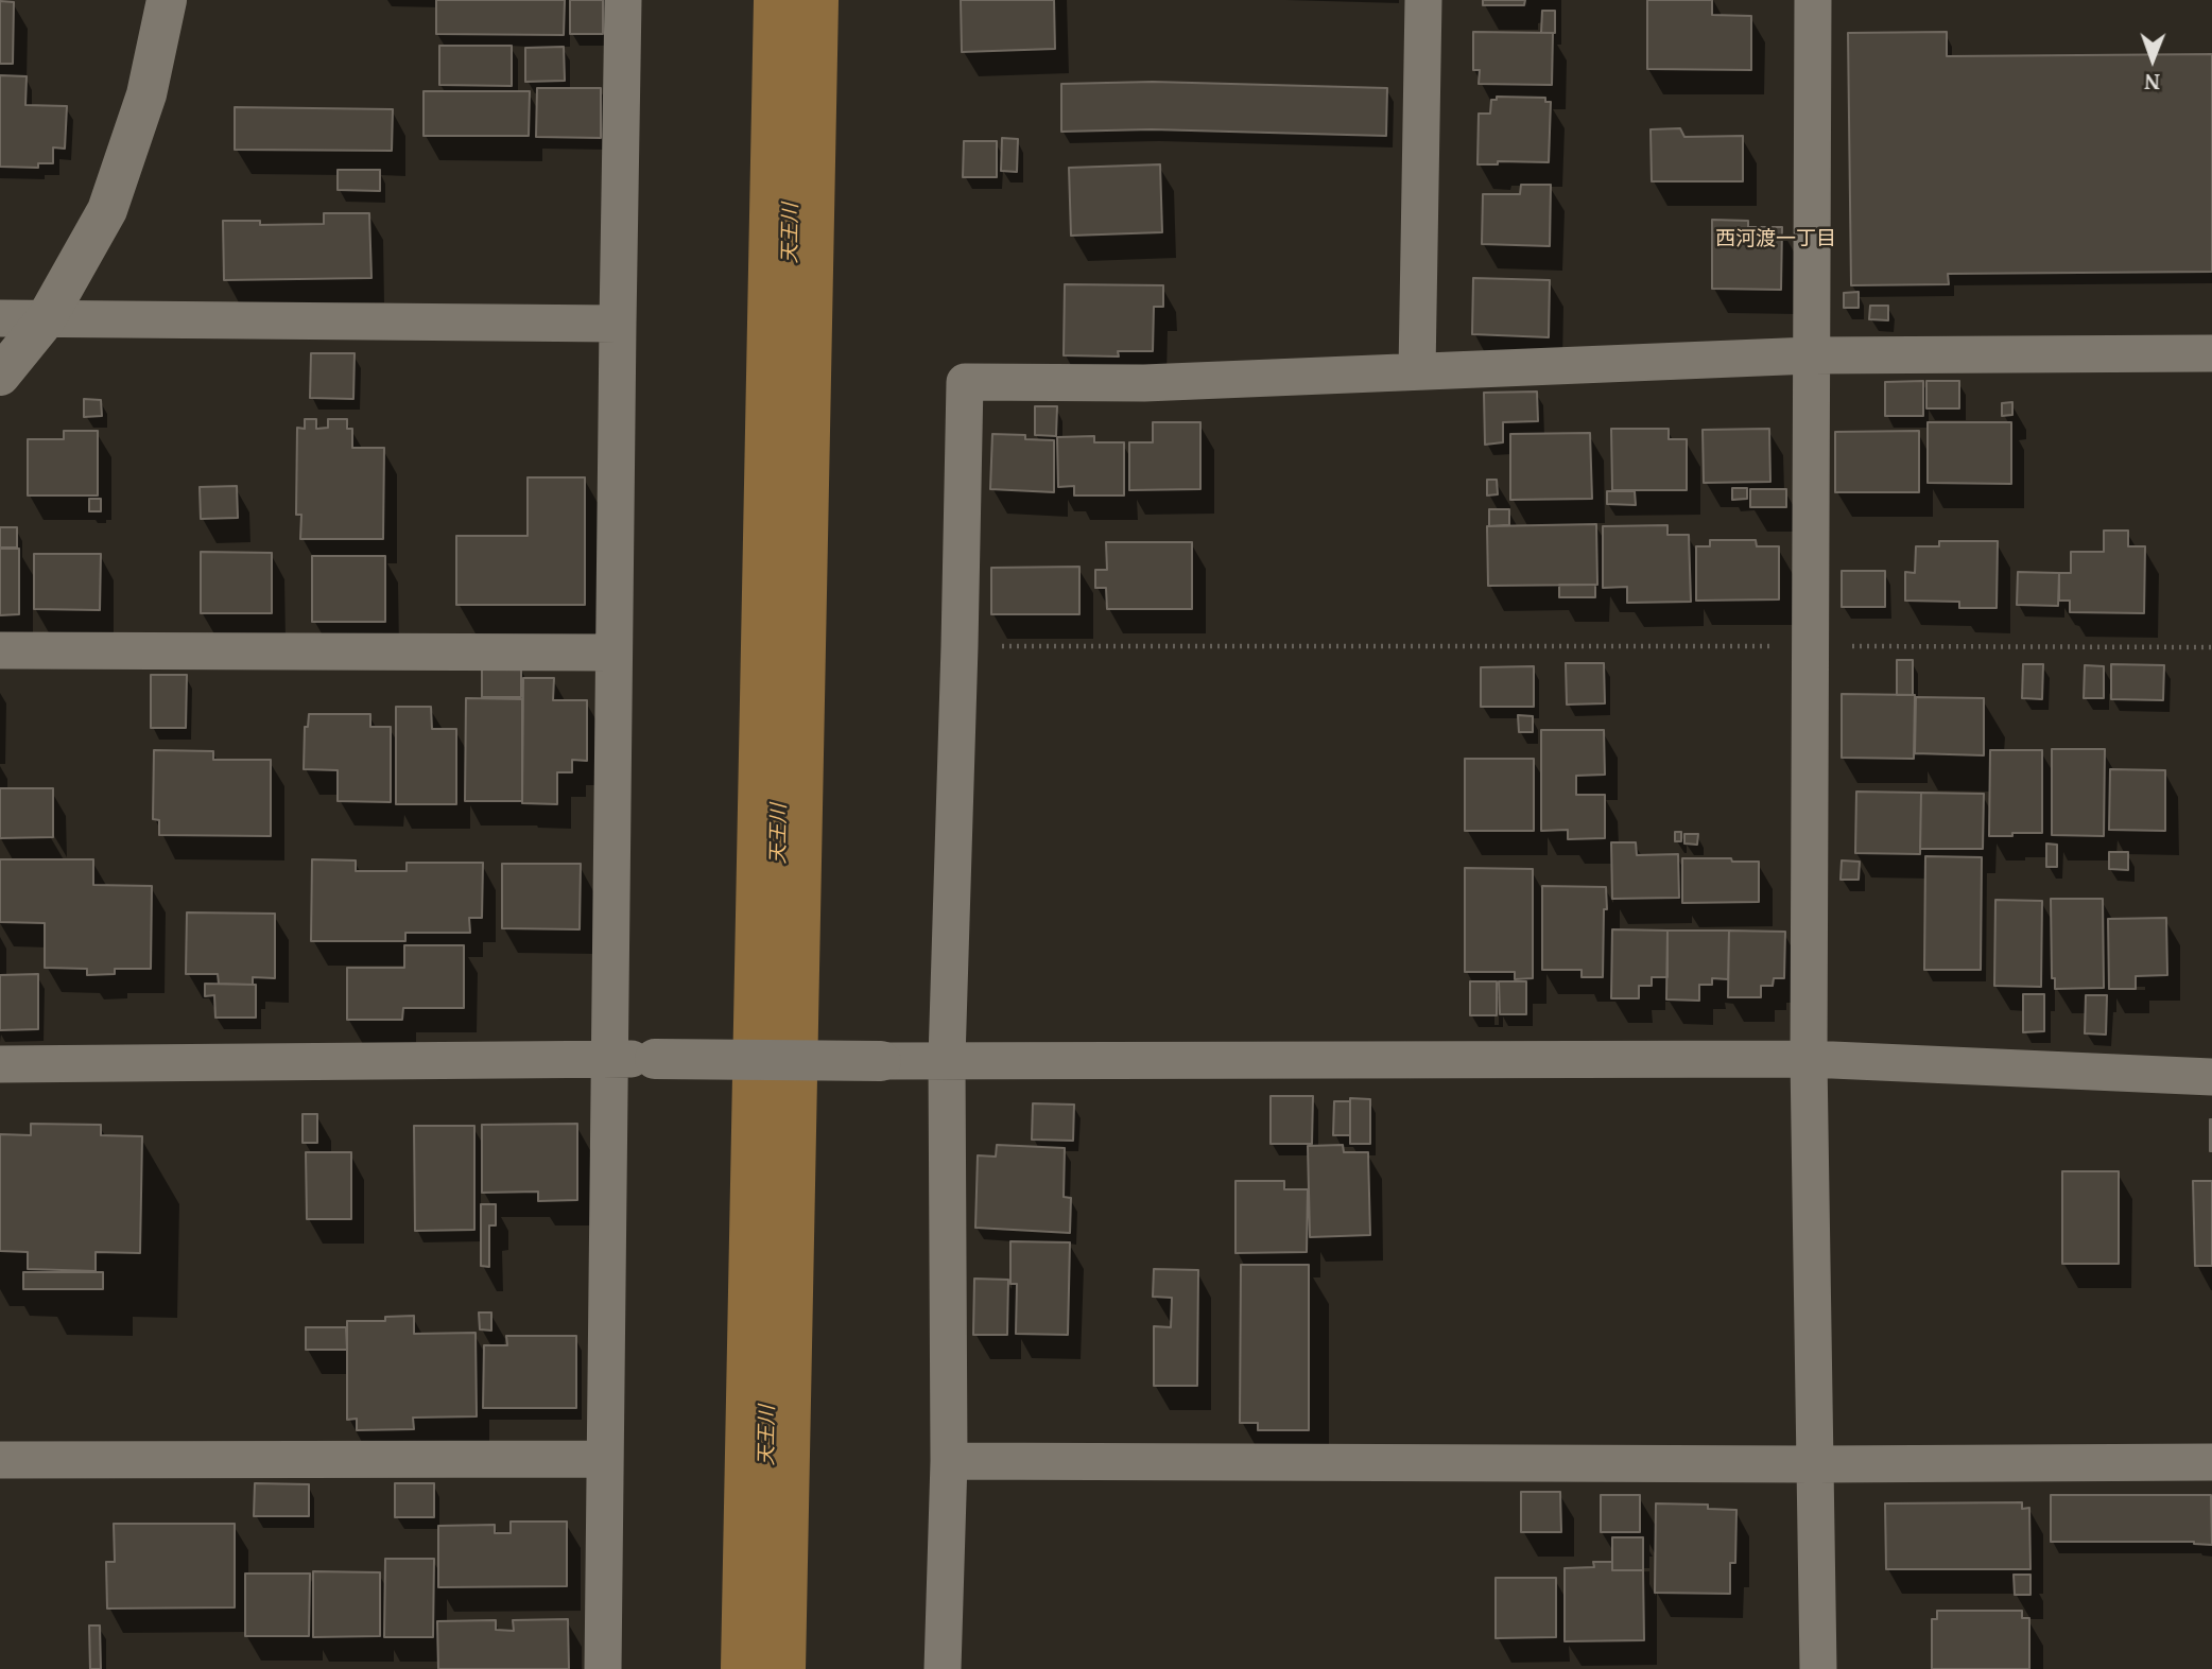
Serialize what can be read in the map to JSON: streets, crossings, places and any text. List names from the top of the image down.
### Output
{
  "districts": ["西河渡一丁目"],
  "water": ["天王川"],
  "north": "bottom"
}
